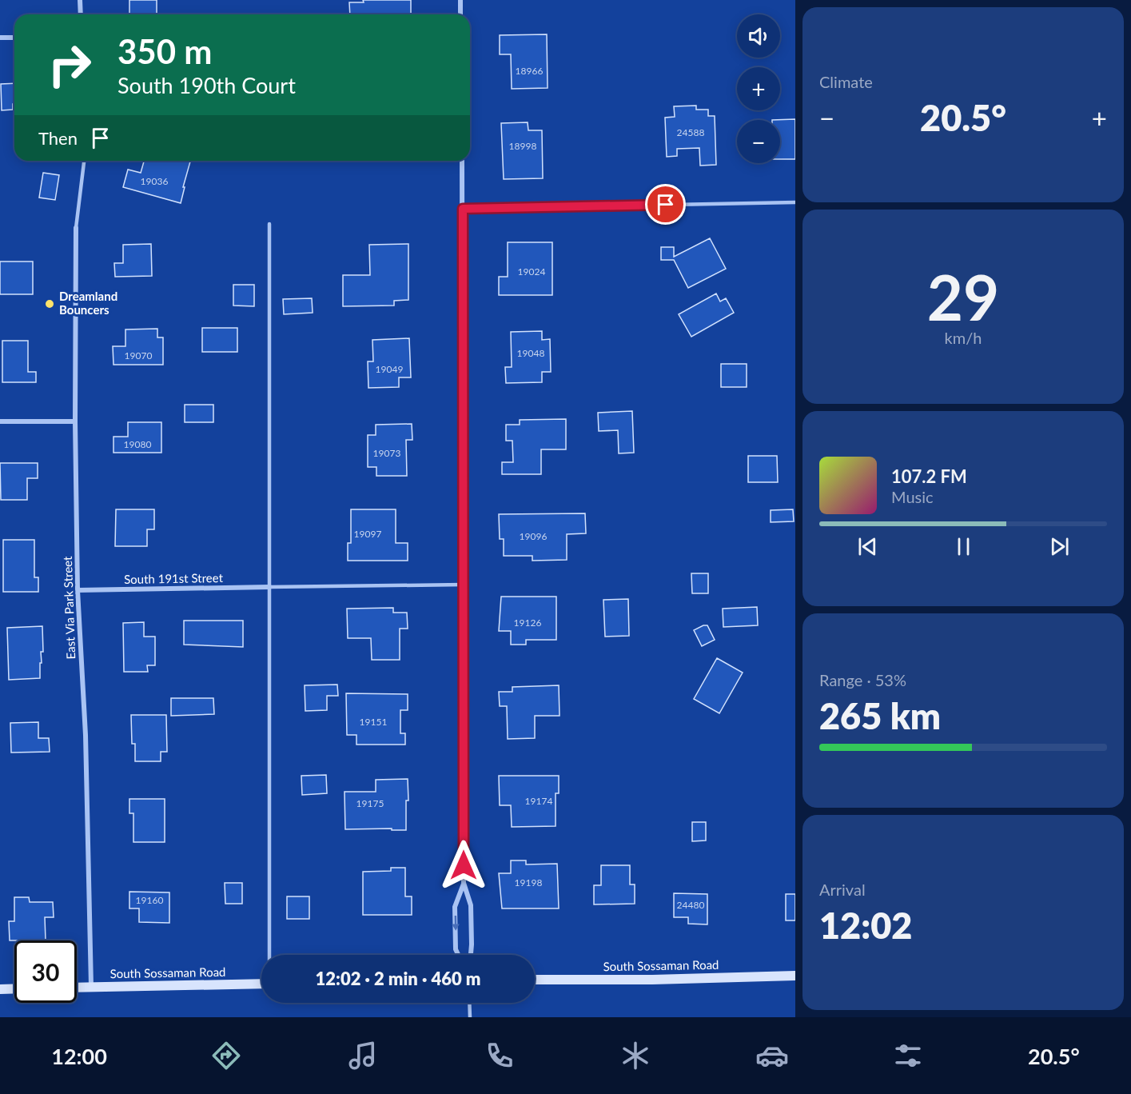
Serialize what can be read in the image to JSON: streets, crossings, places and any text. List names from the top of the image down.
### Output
{
  "streets": {
    "main road": ["South Sossaman Road"],
    "street": ["South 191st Street", "East Via Park Street"]
  },
  "crossings": [
    ["South 191st Street", "East Via Park Street"],
    ["East Via Park Street", "South Sossaman Road"]
  ],
  "places": ["Dreamland Bouncers"],
  "house_numbers": [
    "18966",
    "24588",
    "18998",
    "19036",
    "19024",
    "19048",
    "19070",
    "19049",
    "19080",
    "19073",
    "19097",
    "19096",
    "19126",
    "19151",
    "19174",
    "19175",
    "19198",
    "19160",
    "24480"
  ],
  "page": {
    "tile": [
      "Climate",
      ["29", "km/h"],
      ["Range · 53%", "265 km"],
      ["Arrival", "12:02"]
    ],
    "map_buttons": ["+", "−"],
    "turn": ["350 m", "South 190th Court"],
    "heat": ["−", "20.5°", "+"],
    "then": "Then",
    "song": ["107.2 FM", "Music"],
    "limit": "30",
    "trip": "12:02 · 2 min · 460 m",
    "tabs": ["12:00", "20.5°"]
  }
}
